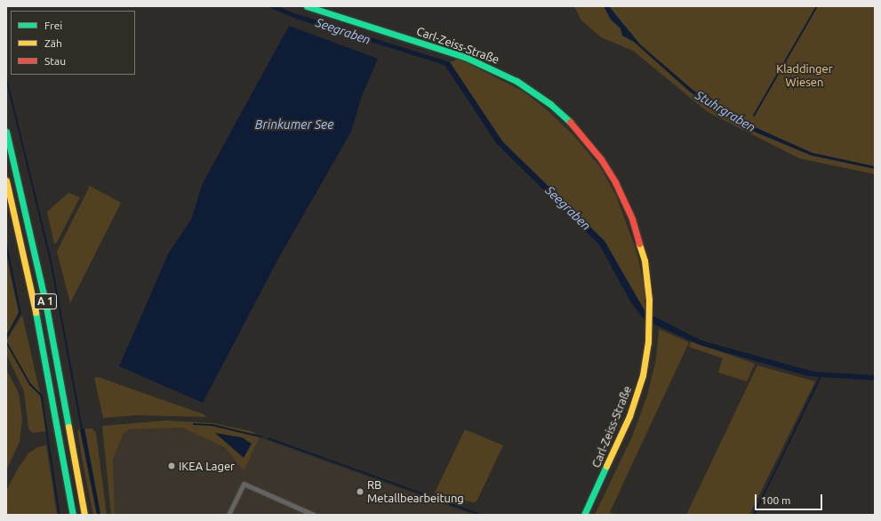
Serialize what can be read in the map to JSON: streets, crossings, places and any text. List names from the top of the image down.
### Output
{
  "streets": {
    "main road": ["Carl-Zeiss-Straße", "A 1"]
  },
  "water": ["Seegraben", "Stuhrgraben", "Brinkumer See"],
  "parks": ["Kladdinger Wiesen"],
  "places": ["IKEA Lager", "RB Metallbearbeitung"],
  "legend": ["Frei", "Zäh", "Stau"],
  "scale_bar": "100 m"
}
